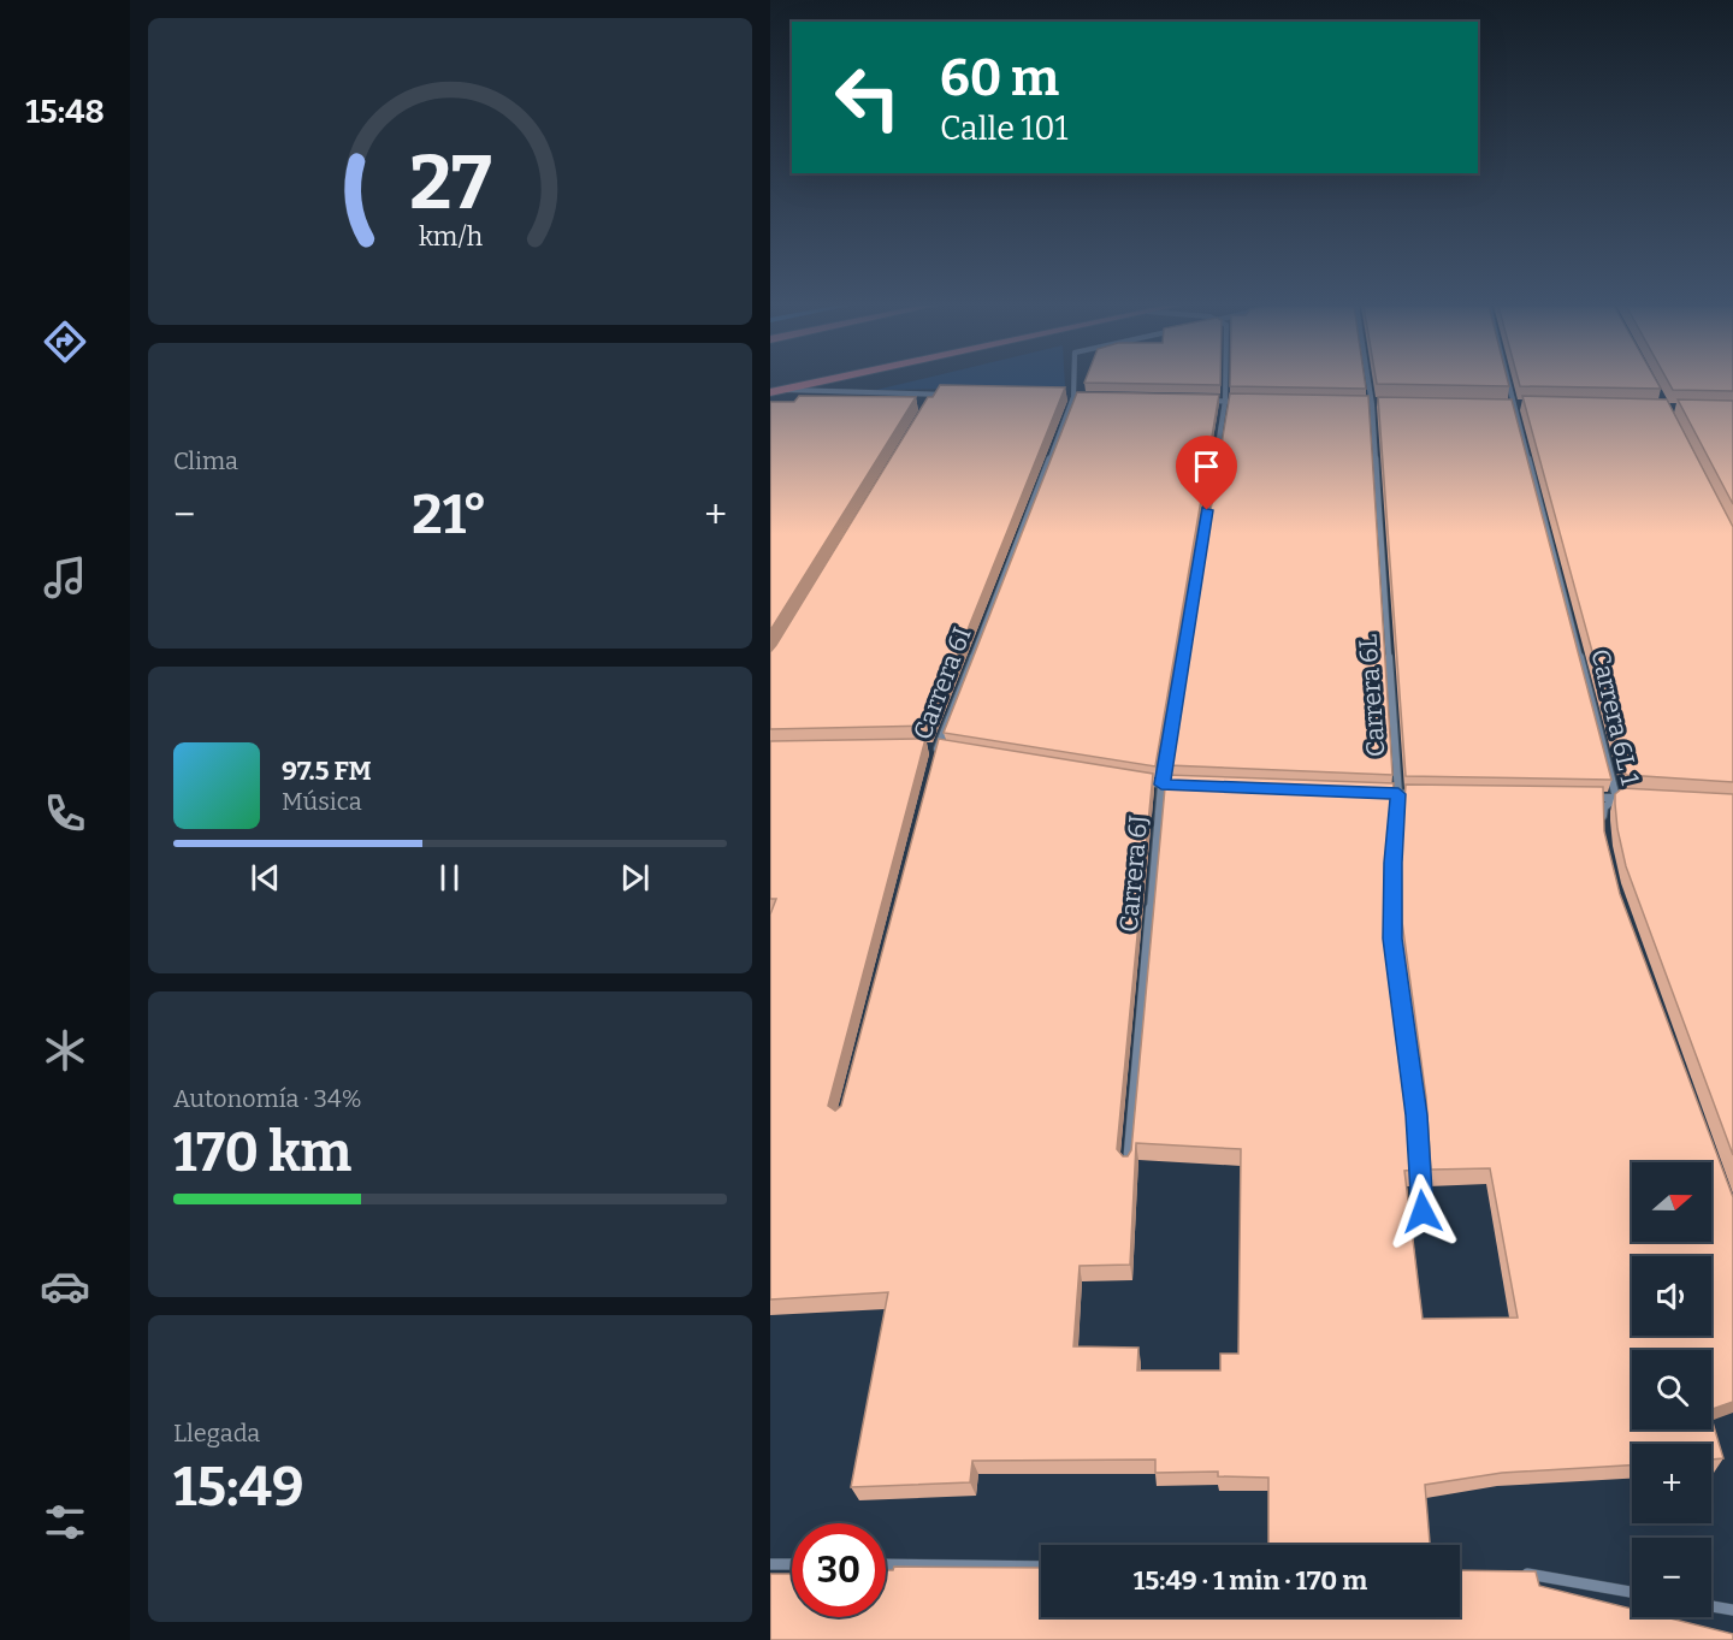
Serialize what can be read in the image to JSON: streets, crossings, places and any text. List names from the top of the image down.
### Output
{
  "streets": {
    "street": [
      "Carrera 6I",
      "Carrera 6L",
      "Carrera 6L 1",
      "Carrera 6J"
    ]
  },
  "north": "right",
  "page": {
    "tabs": "15:48",
    "turn": ["60 m", "Calle 101"],
    "tile": [
      "Clima",
      ["Autonomía · 34%", "170 km"],
      ["Llegada", "15:49"]
    ],
    "heat": ["−", "21°", "+"],
    "song": ["97.5 FM", "Música"],
    "map_buttons": ["+", "−"],
    "limit": "30",
    "trip": "15:49 · 1 min · 170 m",
    "gauge": ["27", "km/h"]
  }
}
